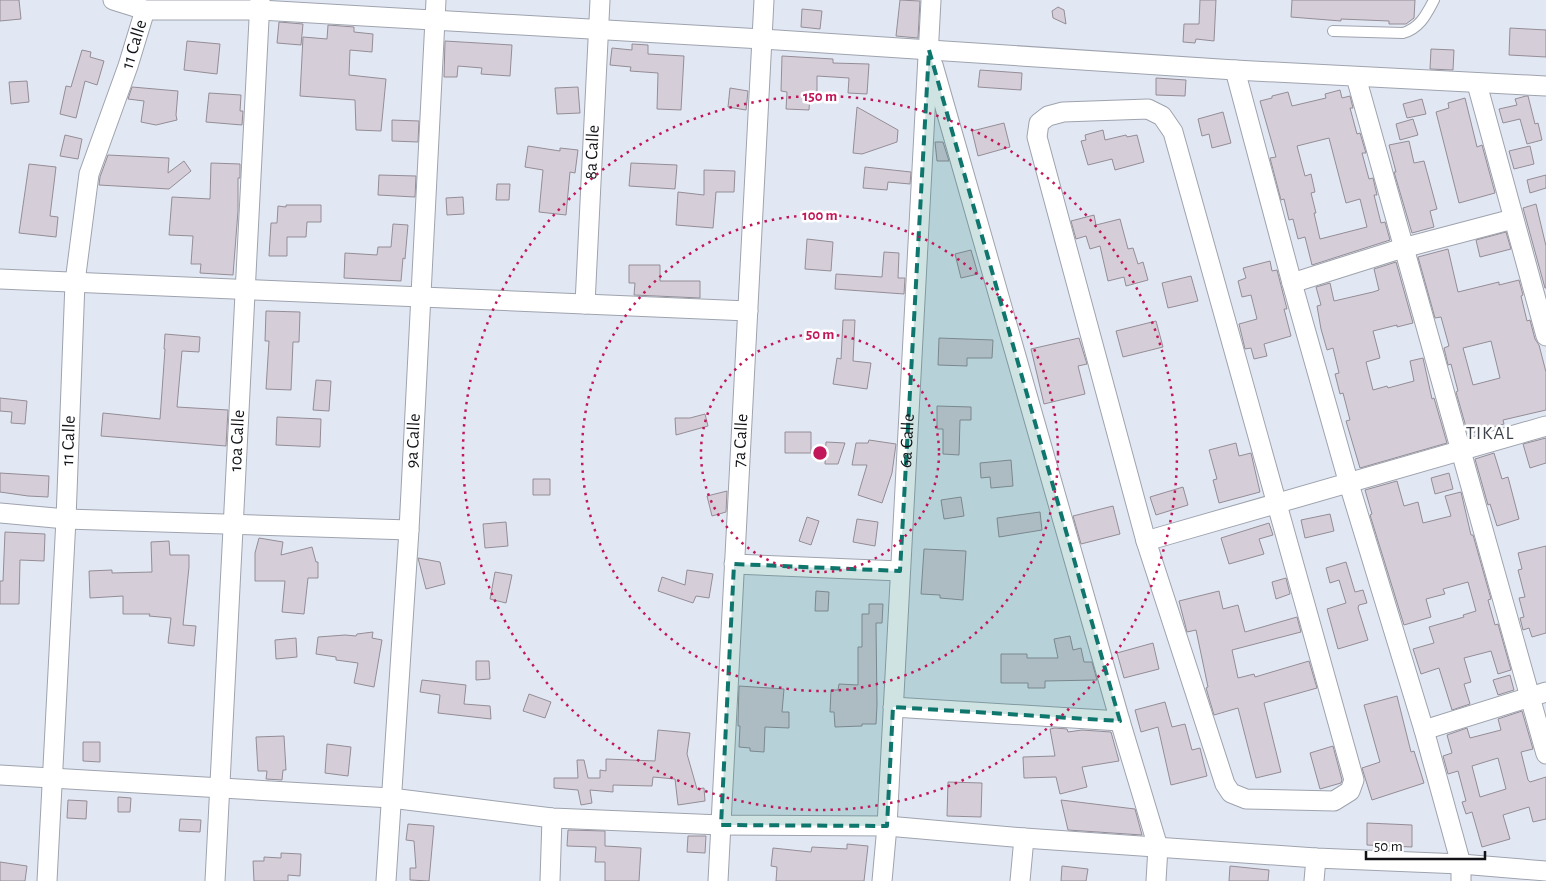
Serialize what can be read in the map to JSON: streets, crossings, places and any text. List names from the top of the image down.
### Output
{
  "streets": {
    "street": [
      "11 Calle",
      "8a Calle",
      "7a Calle",
      "10a Calle",
      "9a Calle",
      "6a Calle"
    ]
  },
  "districts": ["TIKAL"],
  "scale_bar": "50 m",
  "rings": ["150 m", "100 m", "50 m"]
}
